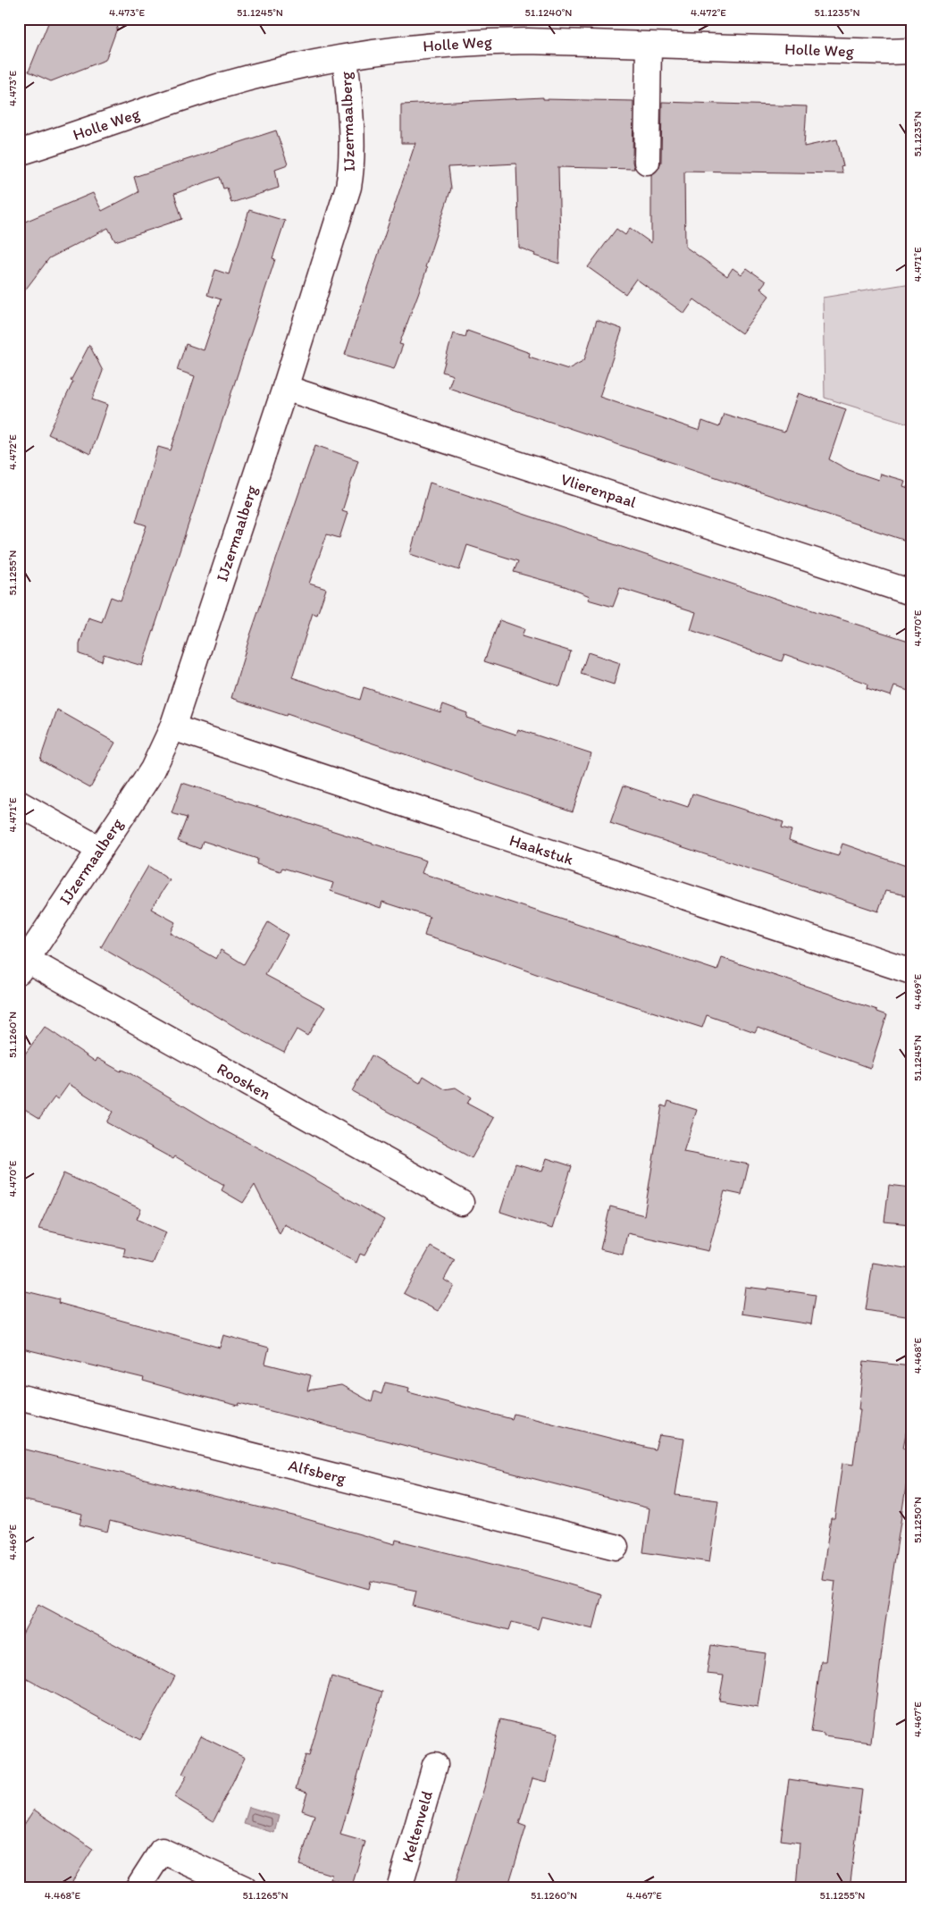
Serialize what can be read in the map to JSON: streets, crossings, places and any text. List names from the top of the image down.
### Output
{
  "streets": {
    "street": [
      "Holle Weg",
      "IJzermaalberg",
      "Vlierenpaal",
      "Haakstuk",
      "Roosken",
      "Alfsberg",
      "Keltenveld"
    ]
  },
  "crossings": [
    ["Holle Weg", "IJzermaalberg"],
    ["IJzermaalberg", "Vlierenpaal"],
    ["IJzermaalberg", "Haakstuk"],
    ["IJzermaalberg", "Roosken"]
  ],
  "coordinates": [
    "4.473°E",
    "51.1245°N",
    "51.1240°N",
    "4.472°E",
    "51.1235°N",
    "4.471°E",
    "51.1255°N",
    "4.470°E",
    "4.469°E",
    "51.1260°N",
    "4.468°E",
    "51.1250°N",
    "4.467°E",
    "51.1265°N"
  ]
}
